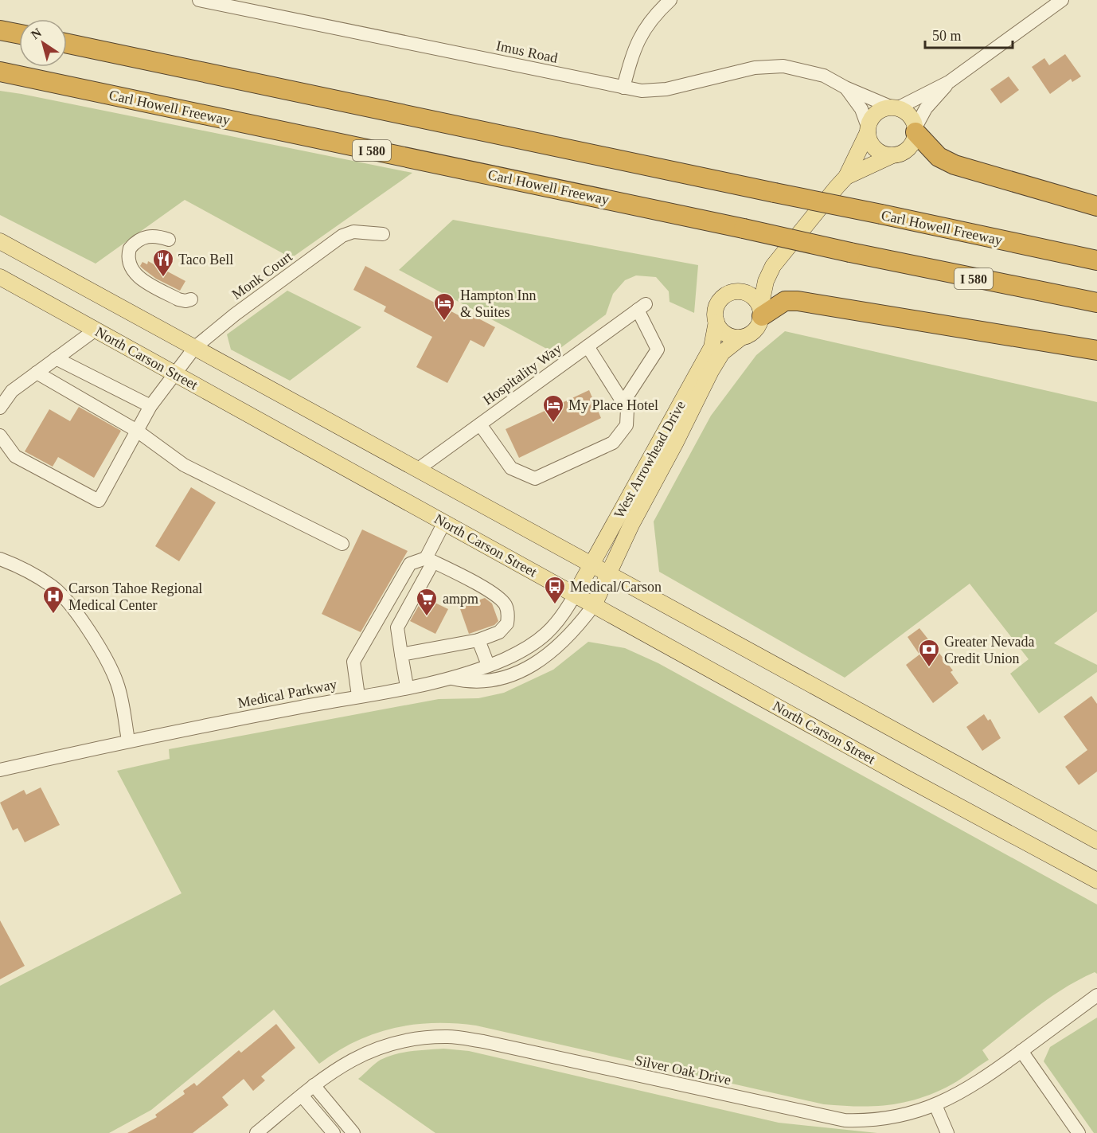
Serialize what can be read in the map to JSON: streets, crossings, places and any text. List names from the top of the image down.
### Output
{
  "streets": {
    "highway": ["Carl Howell Freeway", "I 580"],
    "main road": ["North Carson Street", "West Arrowhead Drive"],
    "street": [
      "Imus Road",
      "Monk Court",
      "Hospitality Way",
      "Medical Parkway",
      "Silver Oak Drive"
    ]
  },
  "crossings": [
    ["Monk Court", "North Carson Street"],
    ["North Carson Street", "West Arrowhead Drive"],
    ["North Carson Street", "Medical Parkway"],
    ["West Arrowhead Drive", "Medical Parkway"]
  ],
  "places": {
    "restaurant": ["Taco Bell"],
    "hotel": ["Hampton Inn & Suites", "My Place Hotel"],
    "bus stop": ["Medical/Carson"],
    "hospital": ["Carson Tahoe Regional Medical Center"],
    "supermarket": ["ampm"],
    "bank": ["Greater Nevada Credit Union"]
  },
  "scale_bar": "50 m",
  "north": "top left"
}
